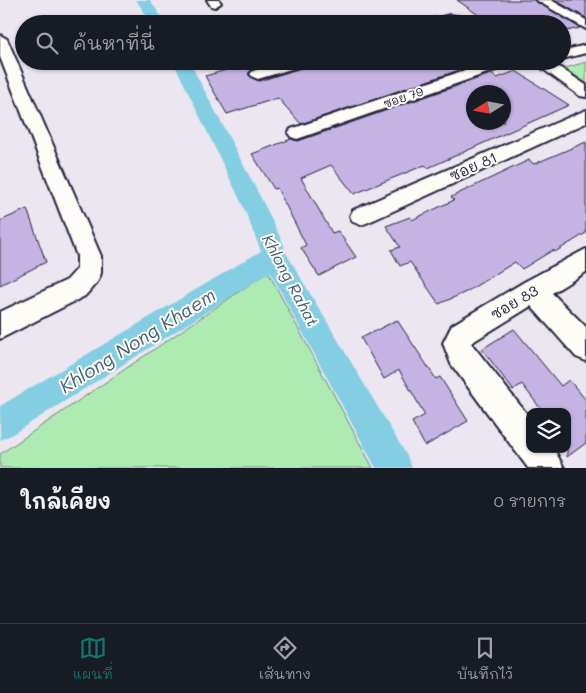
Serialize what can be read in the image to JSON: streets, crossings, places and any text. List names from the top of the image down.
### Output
{
  "streets": {
    "street": ["ซอย 79", "ซอย 81", "ซอย 83"]
  },
  "water": ["Khlong Rahat", "Khlong Nong Khaem"],
  "north": "left",
  "page": {
    "search": "ค้นหาที่นี่",
    "heading": ["ใกล้เคียง", "0 รายการ"],
    "nav": ["แผนที่", "เส้นทาง", "บันทึกไว้"]
  }
}
